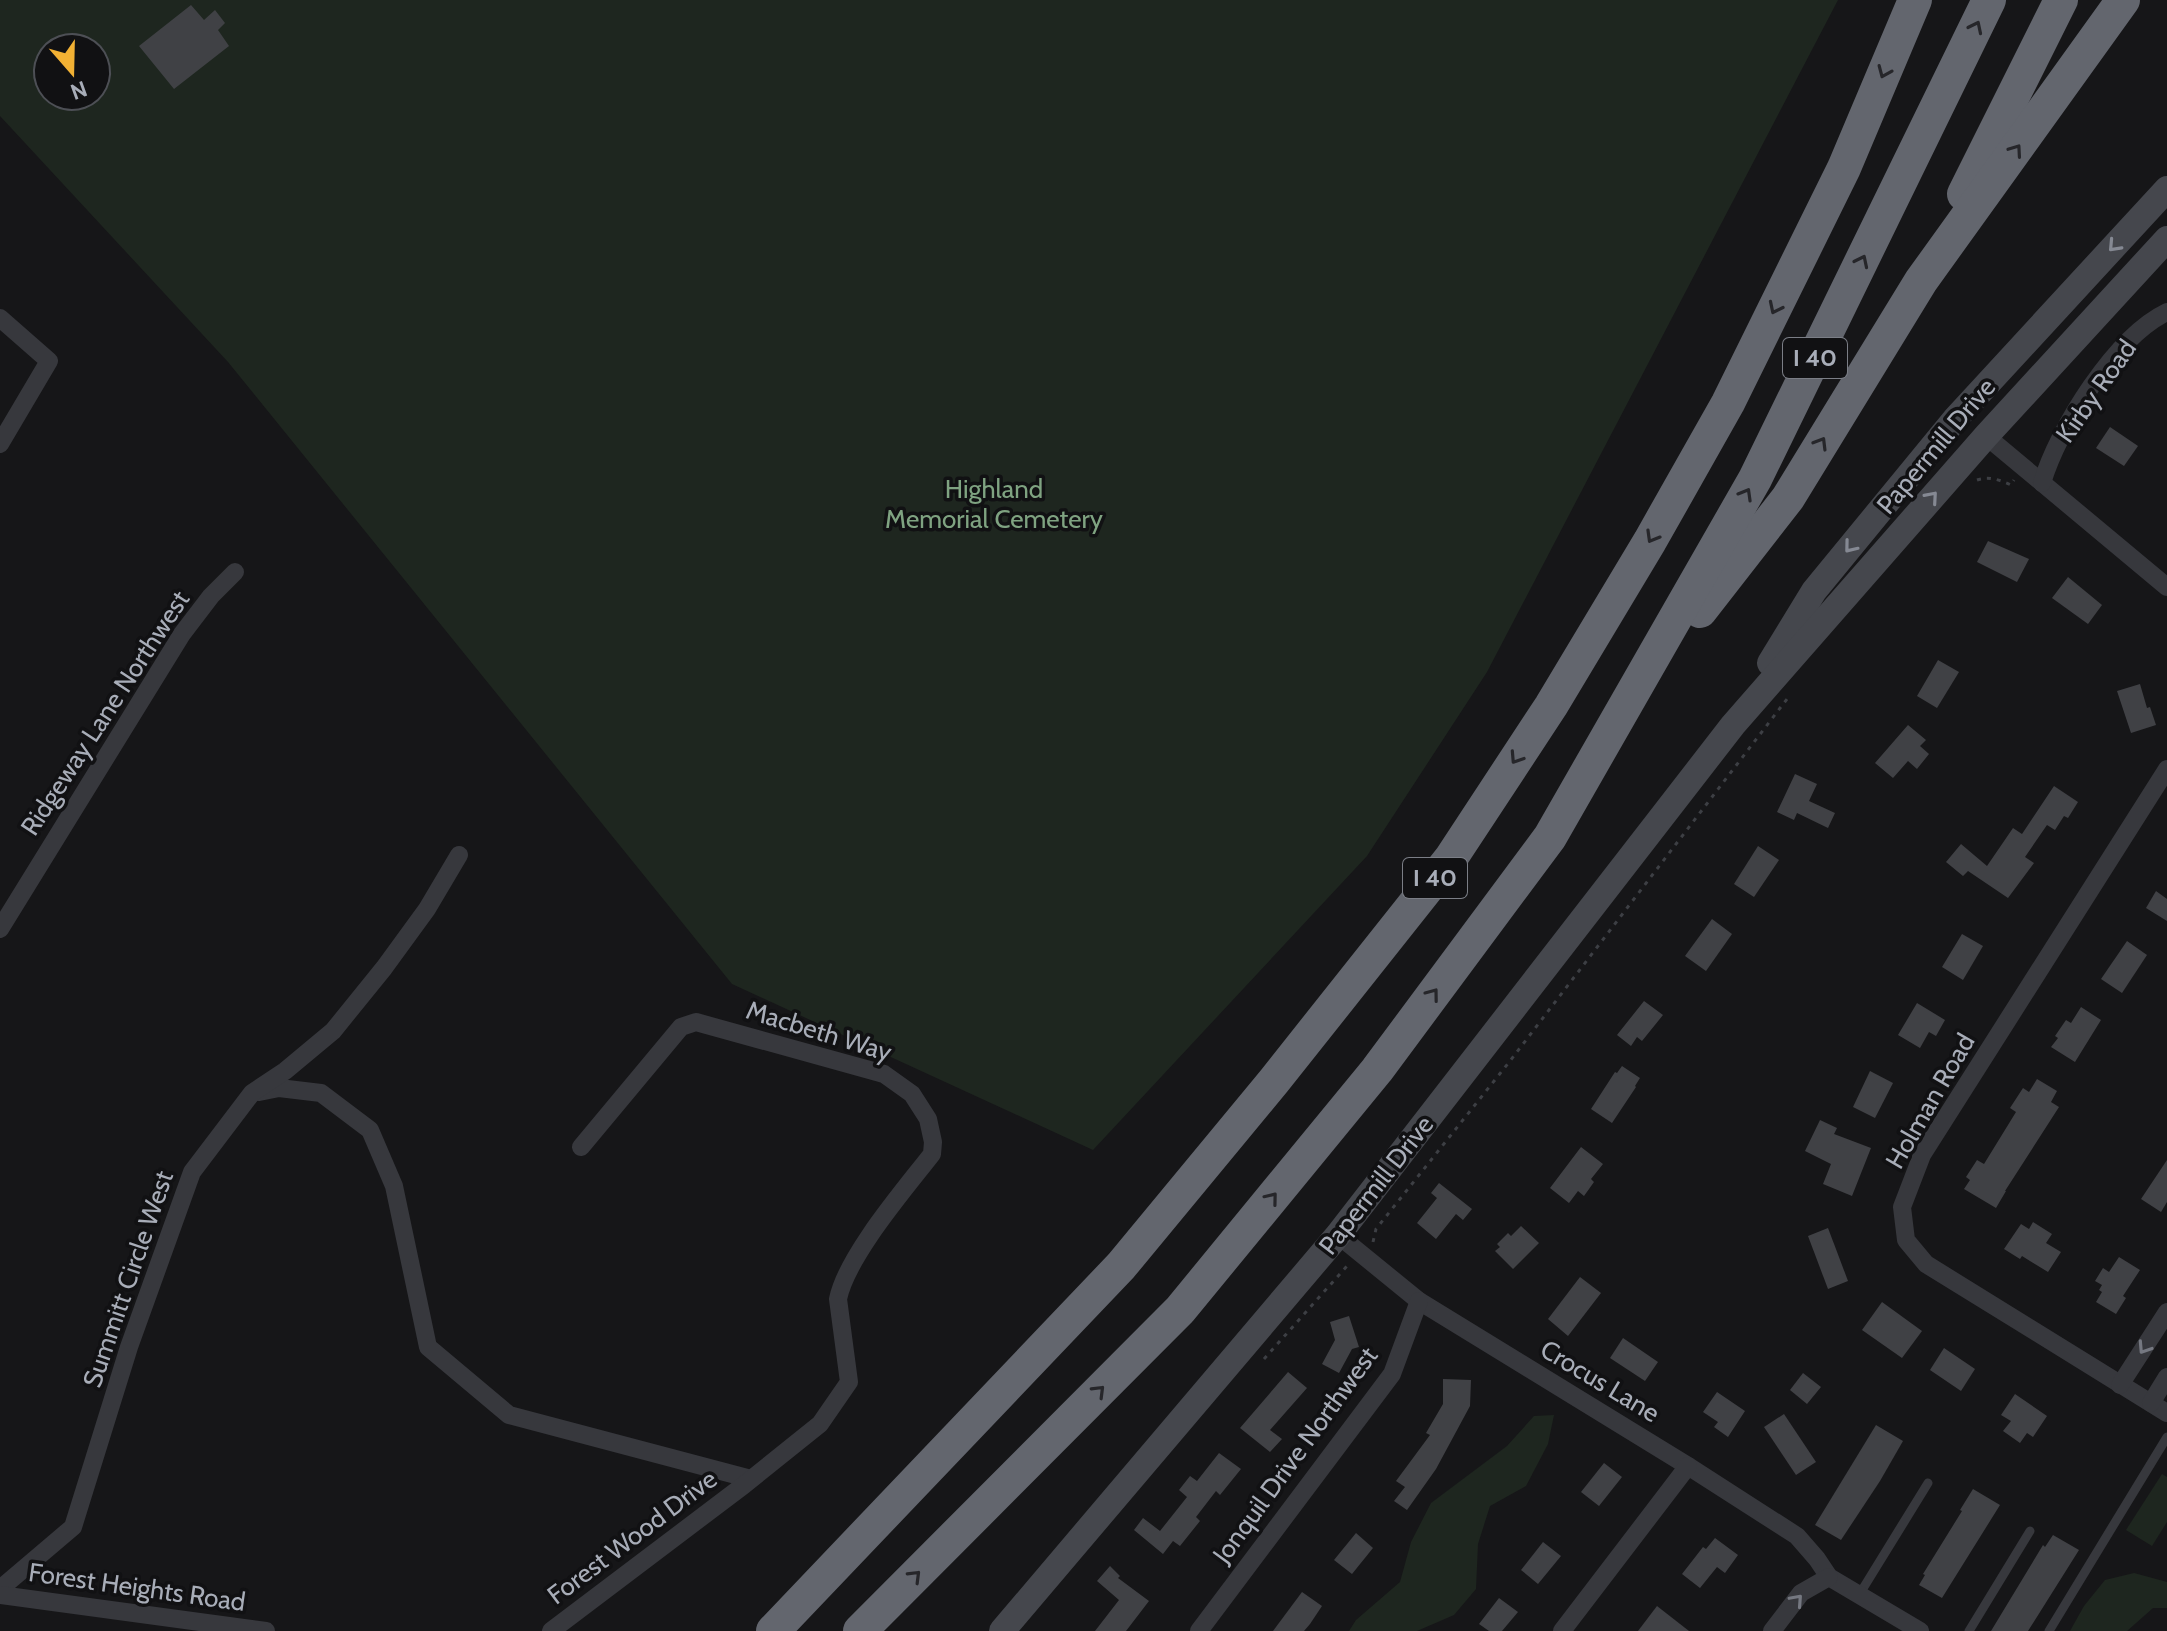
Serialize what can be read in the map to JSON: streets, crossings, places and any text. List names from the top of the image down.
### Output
{
  "streets": {
    "highway": ["I 40"],
    "main road": ["Papermill Drive"],
    "street": [
      "Kirby Road",
      "Ridgeway Lane Northwest",
      "Macbeth Way",
      "Holman Road",
      "Summitt Circle West",
      "Crocus Lane",
      "Jonquil Drive Northwest",
      "Forest Wood Drive",
      "Forest Heights Road"
    ]
  },
  "crossings": [
    ["Papermill Drive", "Crocus Lane"],
    ["Macbeth Way", "Forest Wood Drive"],
    ["Crocus Lane", "Jonquil Drive Northwest"]
  ],
  "parks": ["Highland Memorial Cemetery"],
  "north": "bottom"
}
